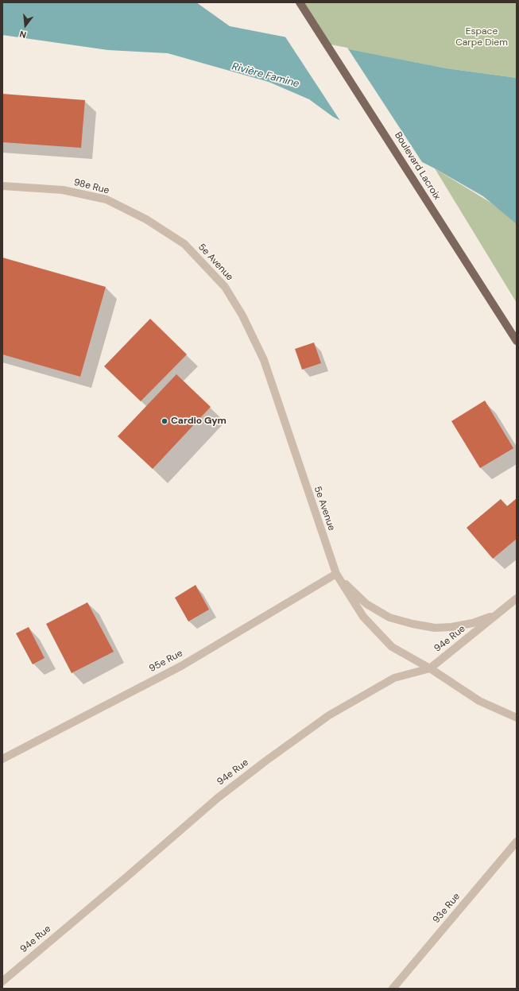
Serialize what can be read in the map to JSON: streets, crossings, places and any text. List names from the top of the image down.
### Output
{
  "streets": {
    "main road": ["Boulevard Lacroix"],
    "street": [
      "98e Rue",
      "5e Avenue",
      "94e Rue",
      "95e Rue",
      "93e Rue"
    ]
  },
  "crossings": [
    ["98e Rue", "5e Avenue"],
    ["5e Avenue", "94e Rue"],
    ["5e Avenue", "95e Rue"],
    ["94e Rue", "95e Rue"]
  ],
  "water": ["Rivière Famine"],
  "parks": ["Espace Carpe Diem"],
  "places": ["Cardio Gym"],
  "north": "bottom"
}
